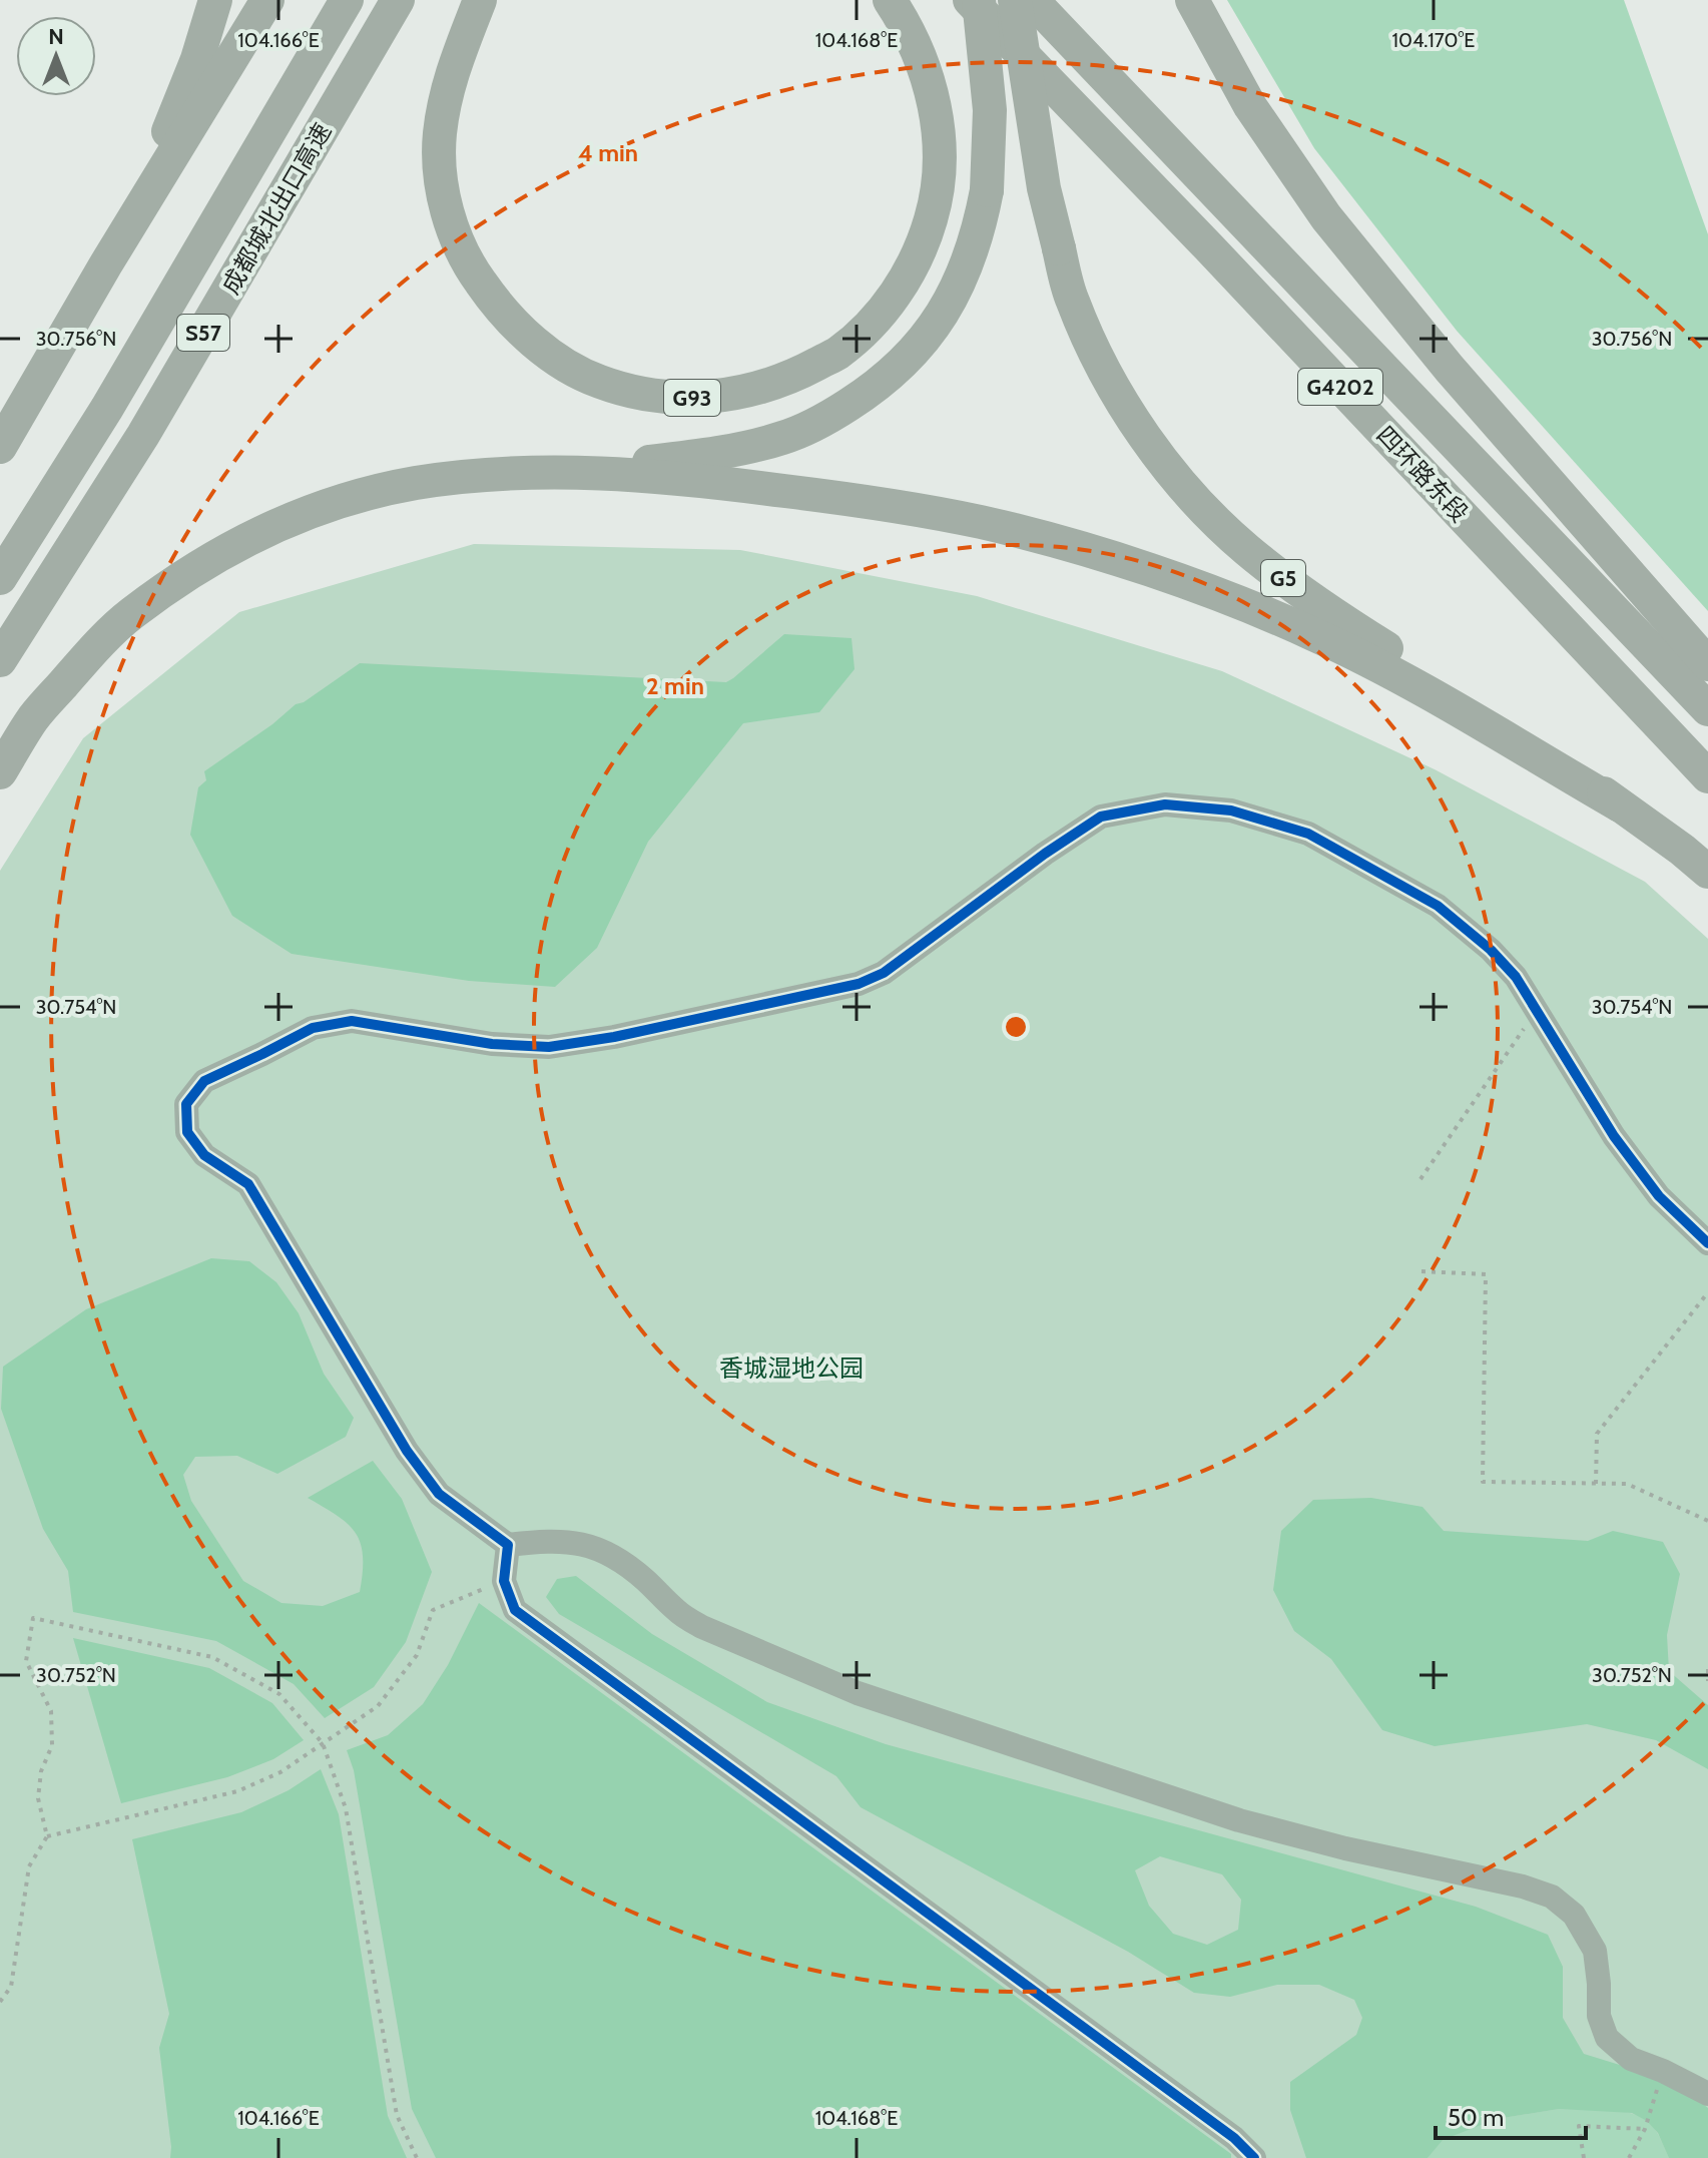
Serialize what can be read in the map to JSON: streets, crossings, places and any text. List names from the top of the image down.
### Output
{
  "streets": {
    "highway": [
      "成都城北出口高速",
      "S57",
      "G4202",
      "G93",
      "四环路东段",
      "G5"
    ]
  },
  "parks": ["香城湿地公园"],
  "scale_bar": "50 m",
  "north": "top",
  "coordinates": [
    "104.166°E",
    "104.168°E",
    "104.170°E",
    "30.756°N",
    "30.754°N",
    "30.752°N"
  ],
  "rings": ["4 min", "2 min"]
}
